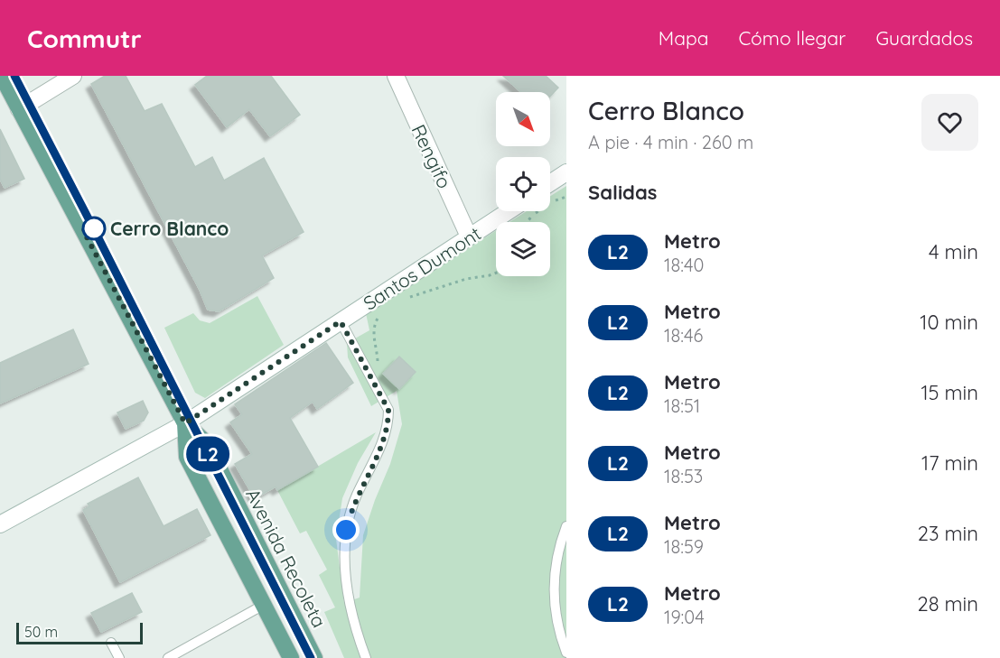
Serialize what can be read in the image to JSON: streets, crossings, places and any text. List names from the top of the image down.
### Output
{
  "streets": {
    "main road": ["Rengifo", "Santos Dumont", "Avenida Recoleta"]
  },
  "crossings": [
    ["Rengifo", "Santos Dumont"],
    ["Santos Dumont", "Avenida Recoleta"]
  ],
  "places": ["Cerro Blanco"],
  "lines": ["metro line L2"],
  "scale_bar": "50 m",
  "north": "bottom right",
  "page": {
    "header": "Commutr",
    "nav": ["Mapa", "Cómo llegar", "Guardados"],
    "on_map": "L2",
    "heading": [
      ["Cerro Blanco", "A pie · 4 min · 260 m"],
      "Salidas"
    ],
    "list": [
      {
        "mark": "L2",
        "name": "Metro",
        "note": "18:40",
        "value": "4 min"
      },
      {
        "mark": "L2",
        "name": "Metro",
        "note": "18:46",
        "value": "10 min"
      },
      {
        "mark": "L2",
        "name": "Metro",
        "note": "18:51",
        "value": "15 min"
      },
      {
        "mark": "L2",
        "name": "Metro",
        "note": "18:53",
        "value": "17 min"
      },
      {
        "mark": "L2",
        "name": "Metro",
        "note": "18:59",
        "value": "23 min"
      },
      {
        "mark": "L2",
        "name": "Metro",
        "note": "19:04",
        "value": "28 min"
      }
    ],
    "scale": "50 m"
  }
}
